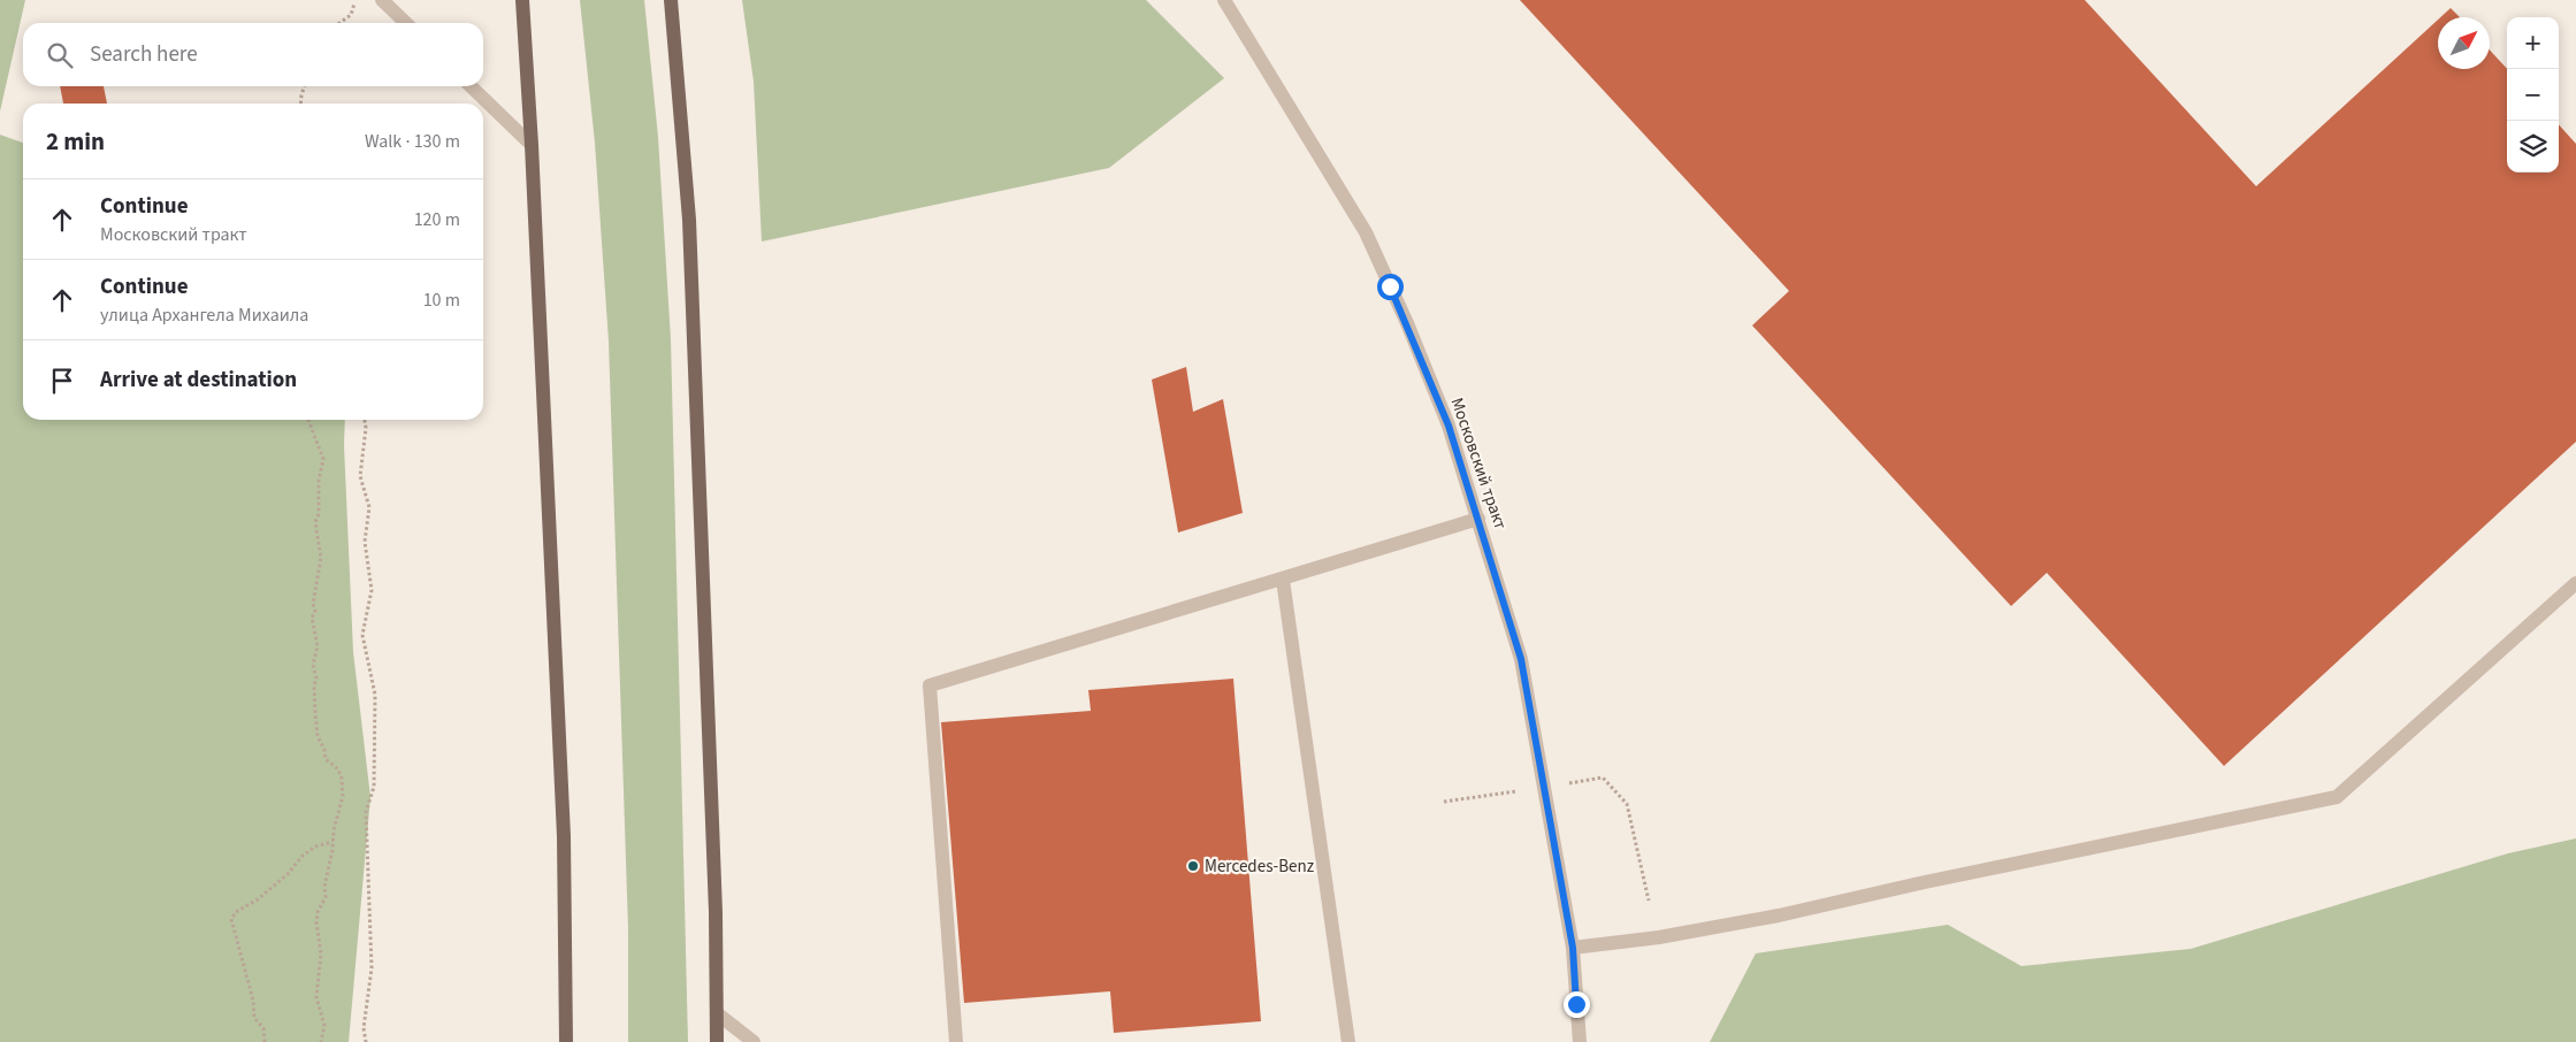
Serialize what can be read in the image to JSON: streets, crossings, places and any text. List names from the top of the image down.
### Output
{
  "streets": {
    "street": ["Московский тракт"]
  },
  "places": ["Mercedes-Benz"],
  "north": "top right",
  "page": {
    "map_buttons": ["+", "−"],
    "search": "Search here",
    "heading": ["2 min", "Walk · 130 m"],
    "list": [
      ["Continue", "Московский тракт", "120 m"],
      ["Continue", "улица Архангела Михаила", "10 m"],
      "Arrive at destination"
    ]
  }
}
